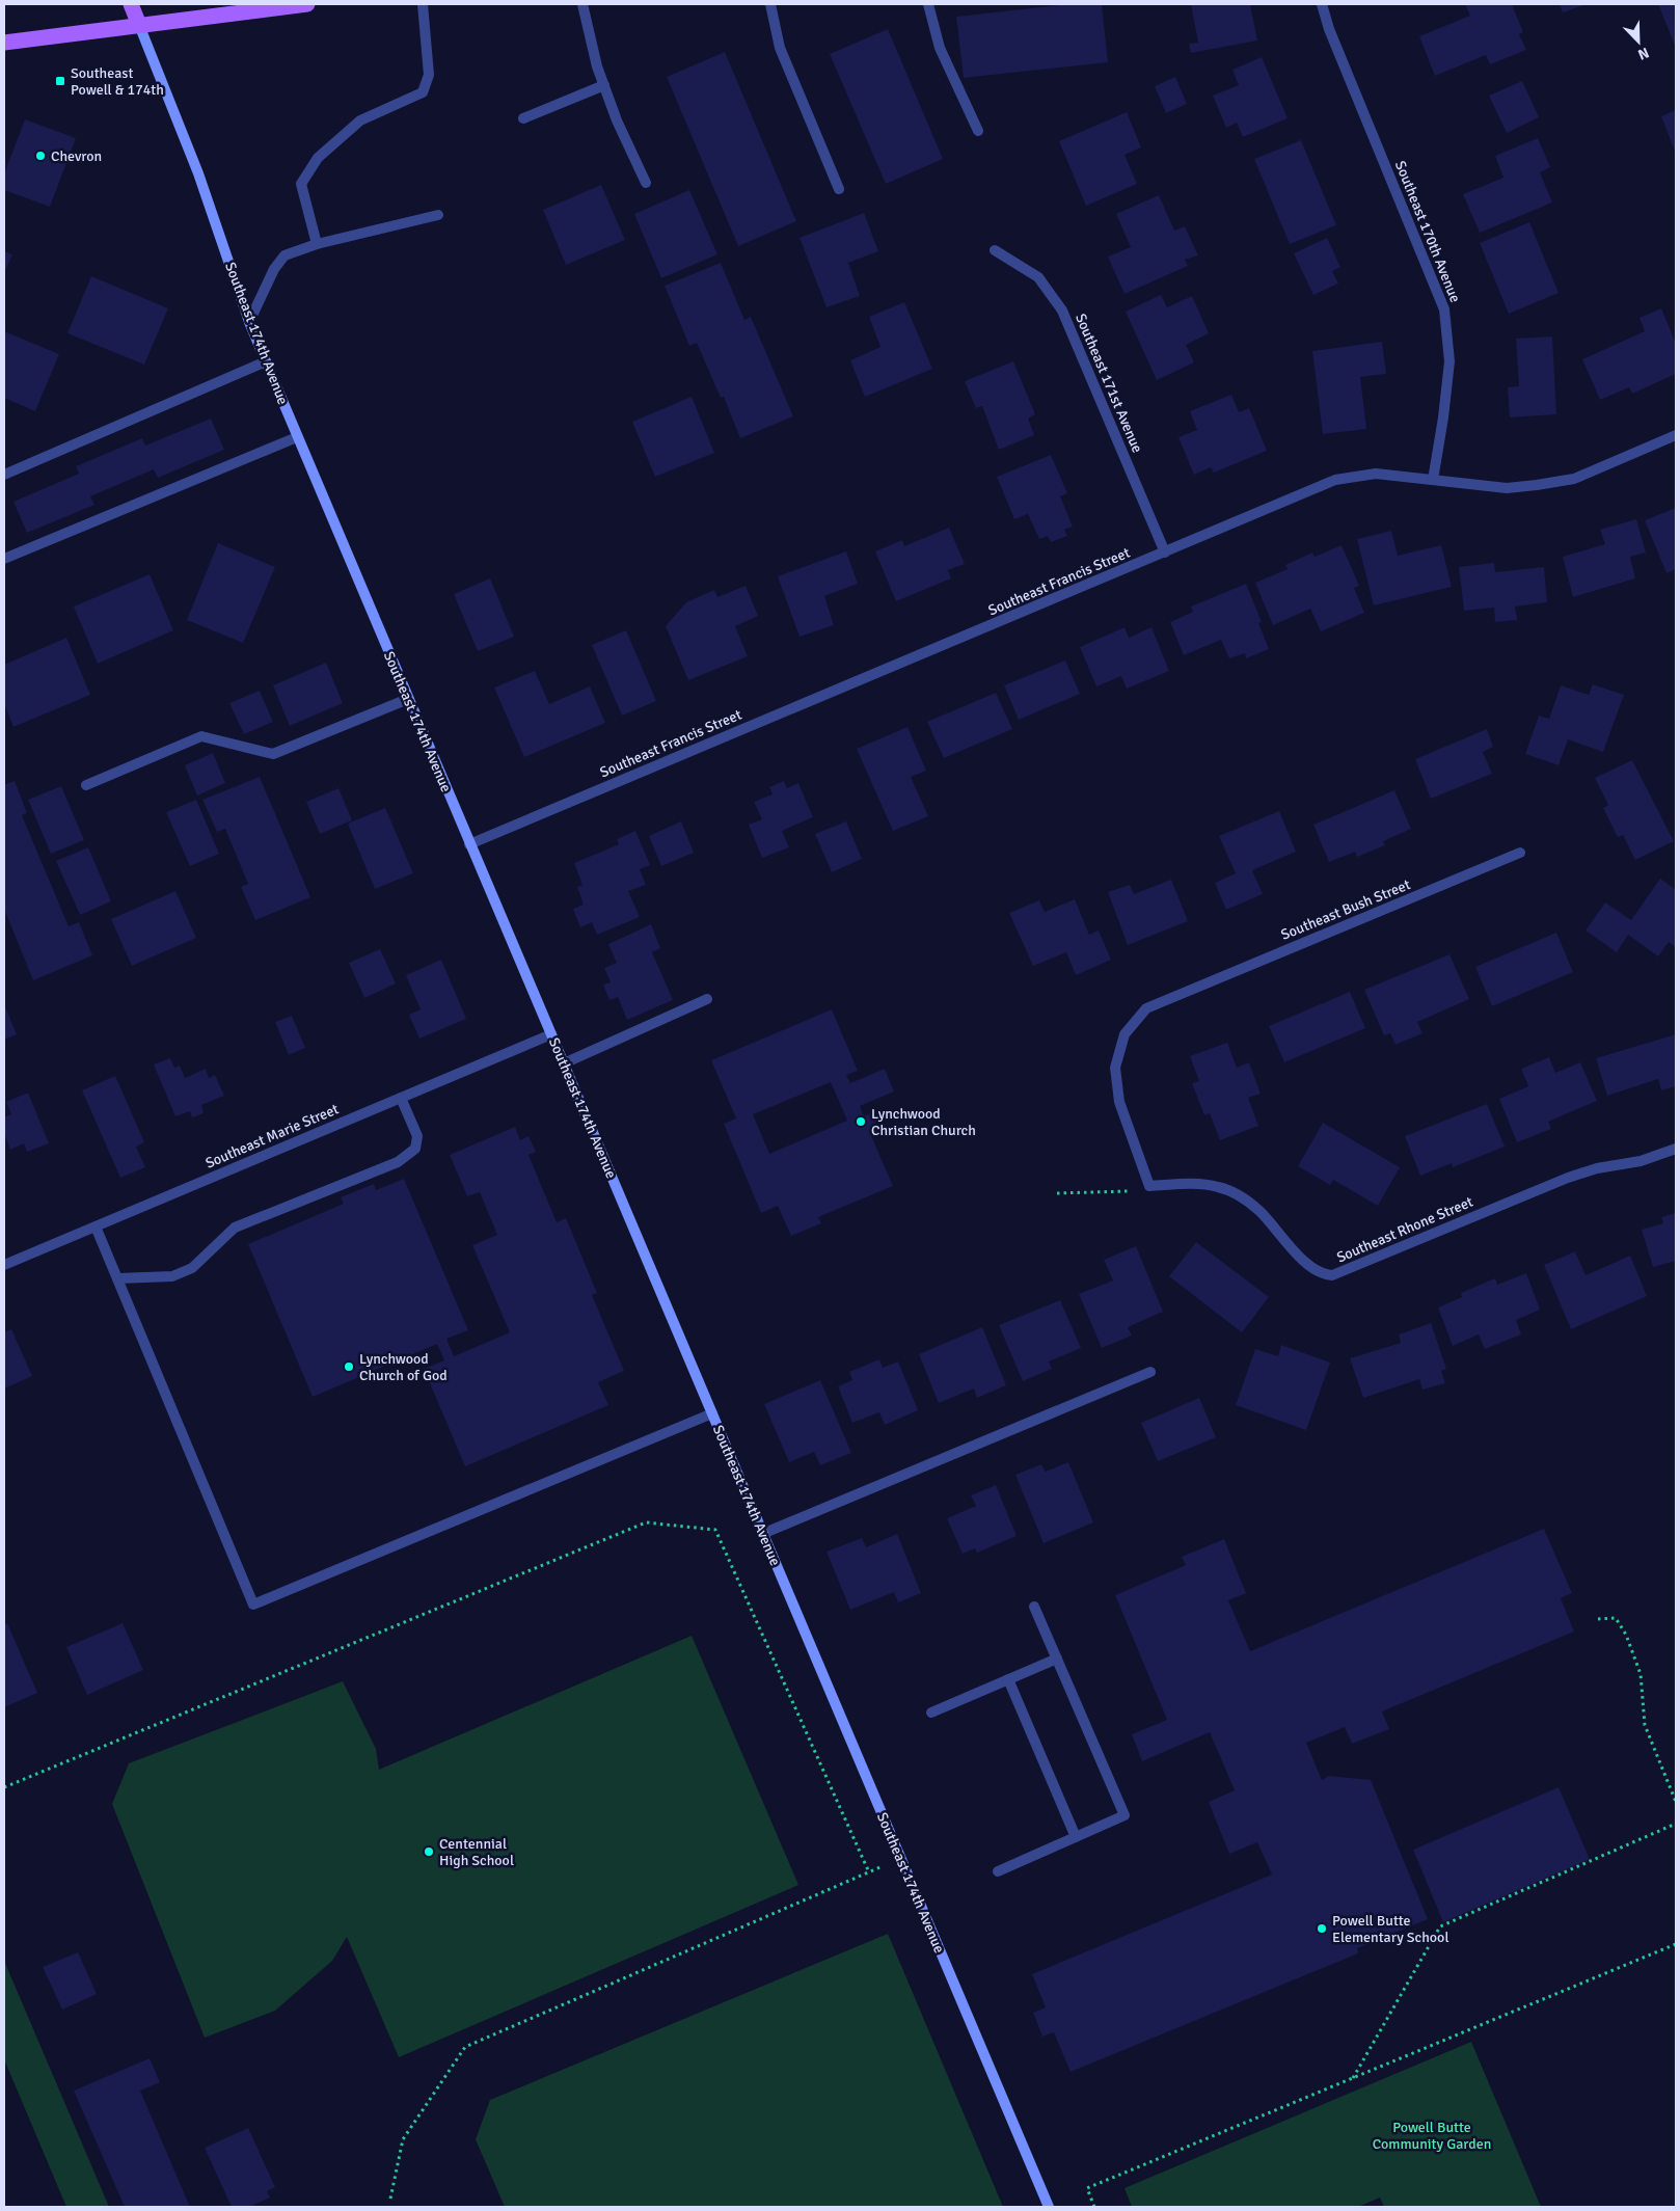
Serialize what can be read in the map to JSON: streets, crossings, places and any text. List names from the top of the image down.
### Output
{
  "streets": {
    "main road": ["Southeast 174th Avenue"],
    "street": [
      "Southeast 170th Avenue",
      "Southeast 171st Avenue",
      "Southeast Francis Street",
      "Southeast Bush Street",
      "Southeast Marie Street",
      "Southeast Rhone Street"
    ]
  },
  "crossings": [
    ["Southeast 170th Avenue", "Southeast Francis Street"],
    ["Southeast 174th Avenue", "Southeast Francis Street"],
    ["Southeast 174th Avenue", "Southeast Marie Street"],
    ["Southeast 171st Avenue", "Southeast Francis Street"],
    ["Southeast Bush Street", "Southeast Rhone Street"]
  ],
  "parks": ["Powell Butte Community Garden"],
  "places": {
    "transit": ["Southeast Powell & 174th"],
    "other": [
      "Chevron",
      "Lynchwood Christian Church",
      "Lynchwood Church of God",
      "Centennial High School",
      "Powell Butte Elementary School"
    ]
  },
  "north": "bottom right"
}
